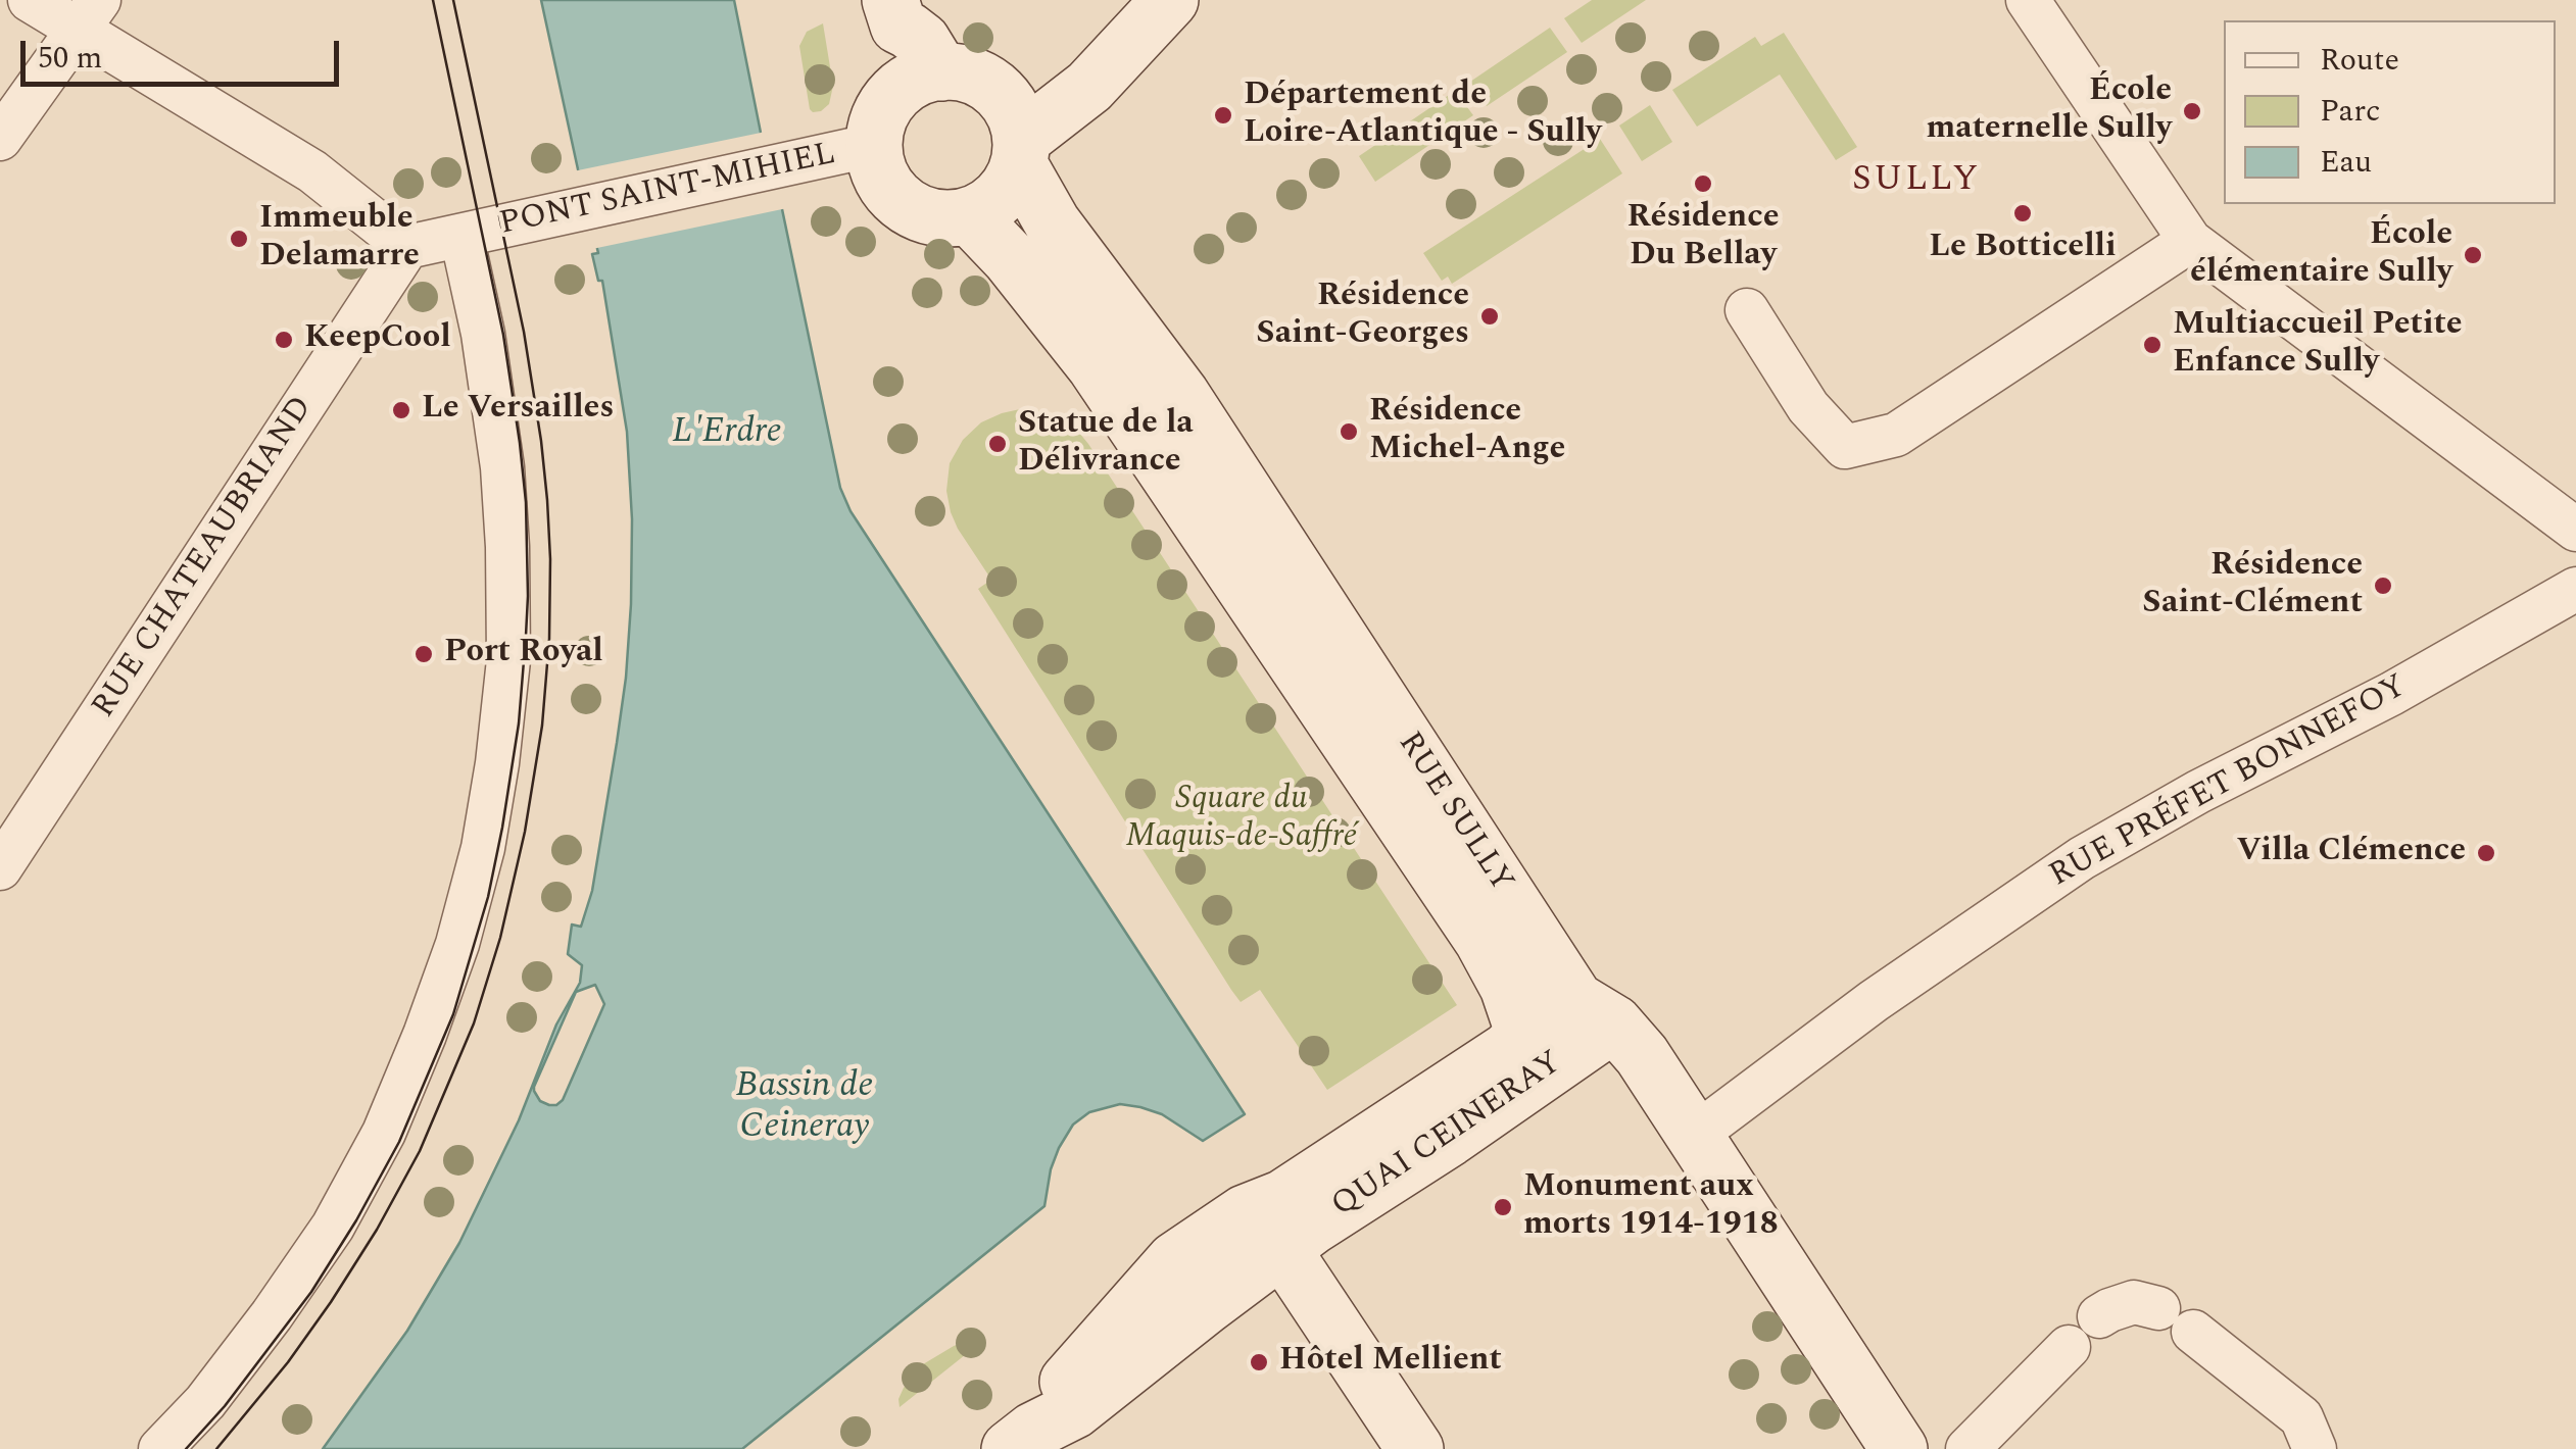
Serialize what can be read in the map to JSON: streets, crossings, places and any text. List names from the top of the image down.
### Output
{
  "streets": {
    "street": [
      "PONT SAINT-MIHIEL",
      "RUE CHATEAUBRIAND",
      "RUE PRÉFET BONNEFOY",
      "RUE SULLY",
      "QUAI CEINERAY"
    ]
  },
  "crossings": [
    ["PONT SAINT-MIHIEL", "RUE CHATEAUBRIAND"],
    ["PONT SAINT-MIHIEL", "RUE SULLY"],
    ["RUE PRÉFET BONNEFOY", "RUE SULLY"],
    ["RUE SULLY", "QUAI CEINERAY"]
  ],
  "districts": ["SULLY"],
  "water": ["L'Erdre", "Bassin de Ceineray"],
  "parks": ["Square du Maquis-de-Saffré"],
  "places": [
    "École maternelle Sully",
    "Département de Loire-Atlantique - Sully",
    "Résidence Du Bellay",
    "Le Botticelli",
    "Immeuble Delamarre",
    "École élémentaire Sully",
    "Résidence Saint-Georges",
    "KeepCool",
    "Multiaccueil Petite Enfance Sully",
    "Le Versailles",
    "Résidence Michel-Ange",
    "Statue de la Délivrance",
    "Résidence Saint-Clément",
    "Port Royal",
    "Villa Clémence",
    "Monument aux morts 1914-1918",
    "Hôtel Mellient"
  ],
  "legend": ["Route", "Parc", "Eau"],
  "scale_bar": "50 m"
}
